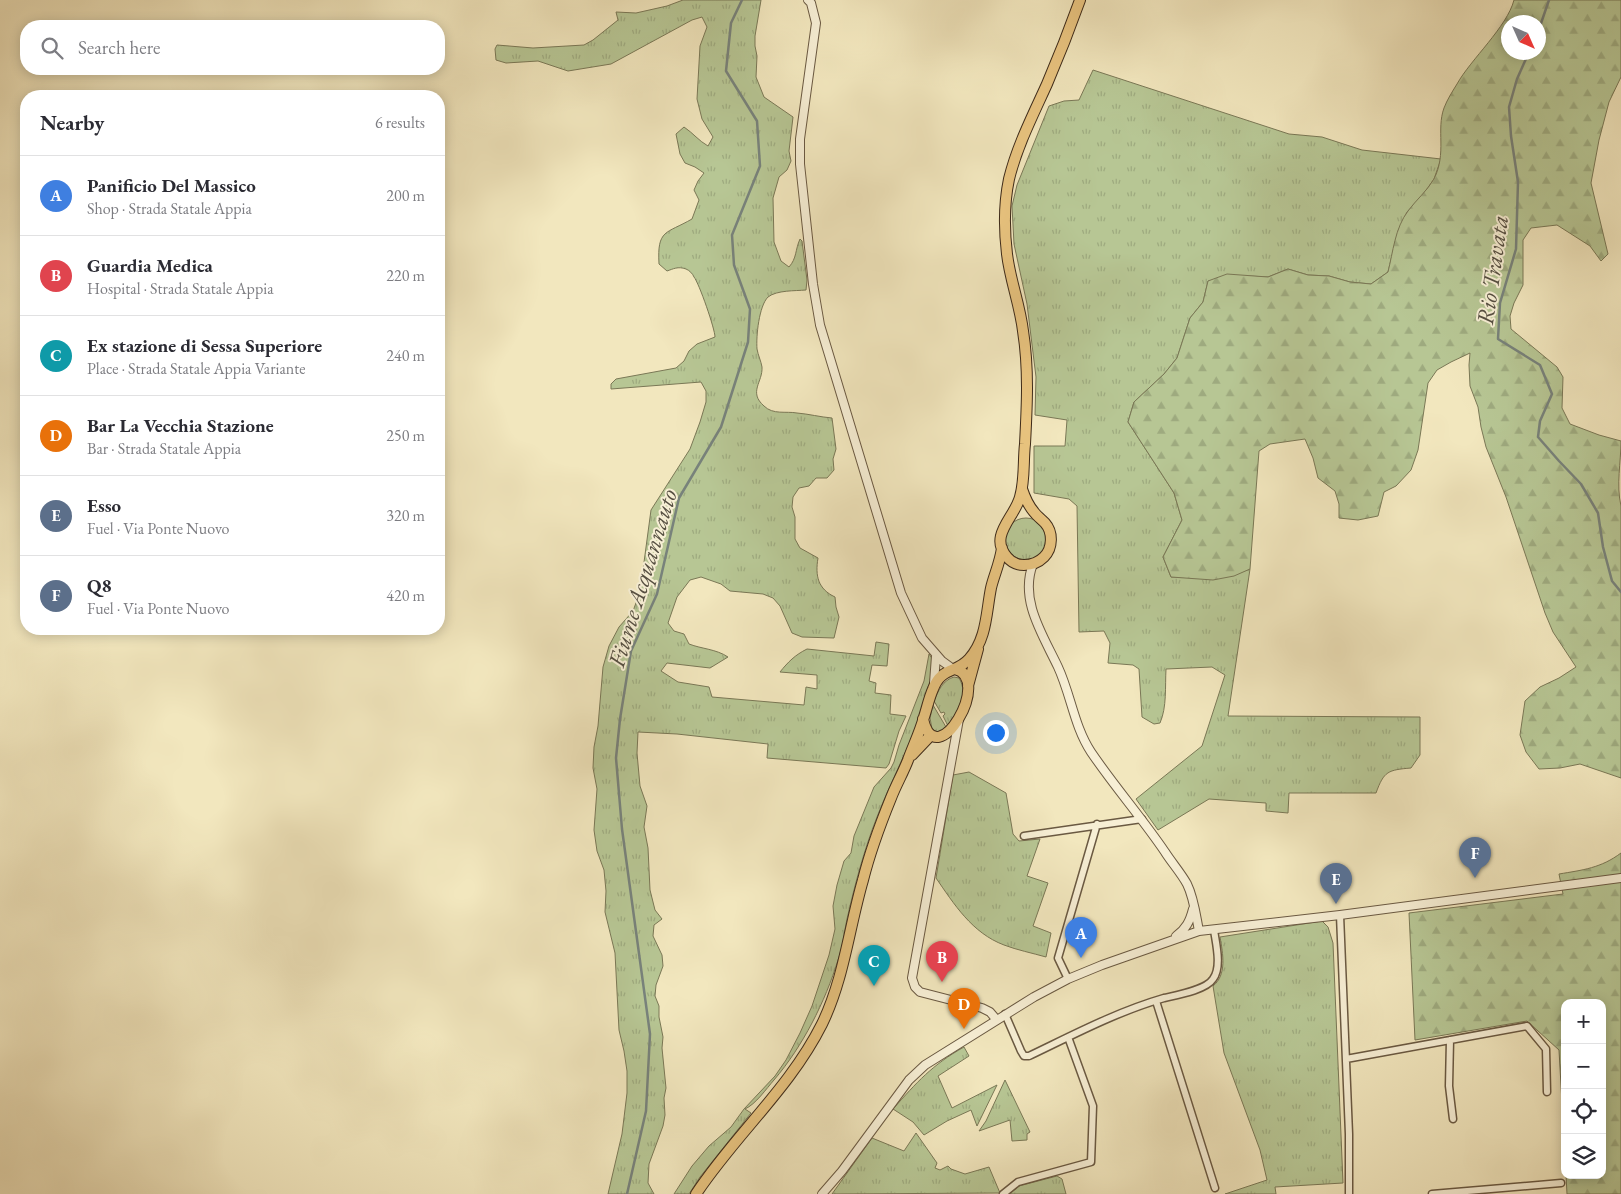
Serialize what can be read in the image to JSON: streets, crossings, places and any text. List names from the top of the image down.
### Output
{
  "water": ["Rio Travata", "Fiume Acquannauto"],
  "north": "bottom right",
  "page": {
    "search": "Search here",
    "heading": ["Nearby", "6 results"],
    "list": [
      {
        "mark": "A",
        "name": "Panificio Del Massico",
        "note": "Shop · Strada Statale Appia",
        "value": "200 m"
      },
      {
        "mark": "B",
        "name": "Guardia Medica",
        "note": "Hospital · Strada Statale Appia",
        "value": "220 m"
      },
      {
        "mark": "C",
        "name": "Ex stazione di Sessa Superiore",
        "note": "Place · Strada Statale Appia Variante",
        "value": "240 m"
      },
      {
        "mark": "D",
        "name": "Bar La Vecchia Stazione",
        "note": "Bar · Strada Statale Appia",
        "value": "250 m"
      },
      {
        "mark": "E",
        "name": "Esso",
        "note": "Fuel · Via Ponte Nuovo",
        "value": "320 m"
      },
      {
        "mark": "F",
        "name": "Q8",
        "note": "Fuel · Via Ponte Nuovo",
        "value": "420 m"
      }
    ],
    "pins": [
      "F",
      "E",
      "A",
      "B",
      "C",
      "D"
    ],
    "map_buttons": ["+", "−"]
  }
}
